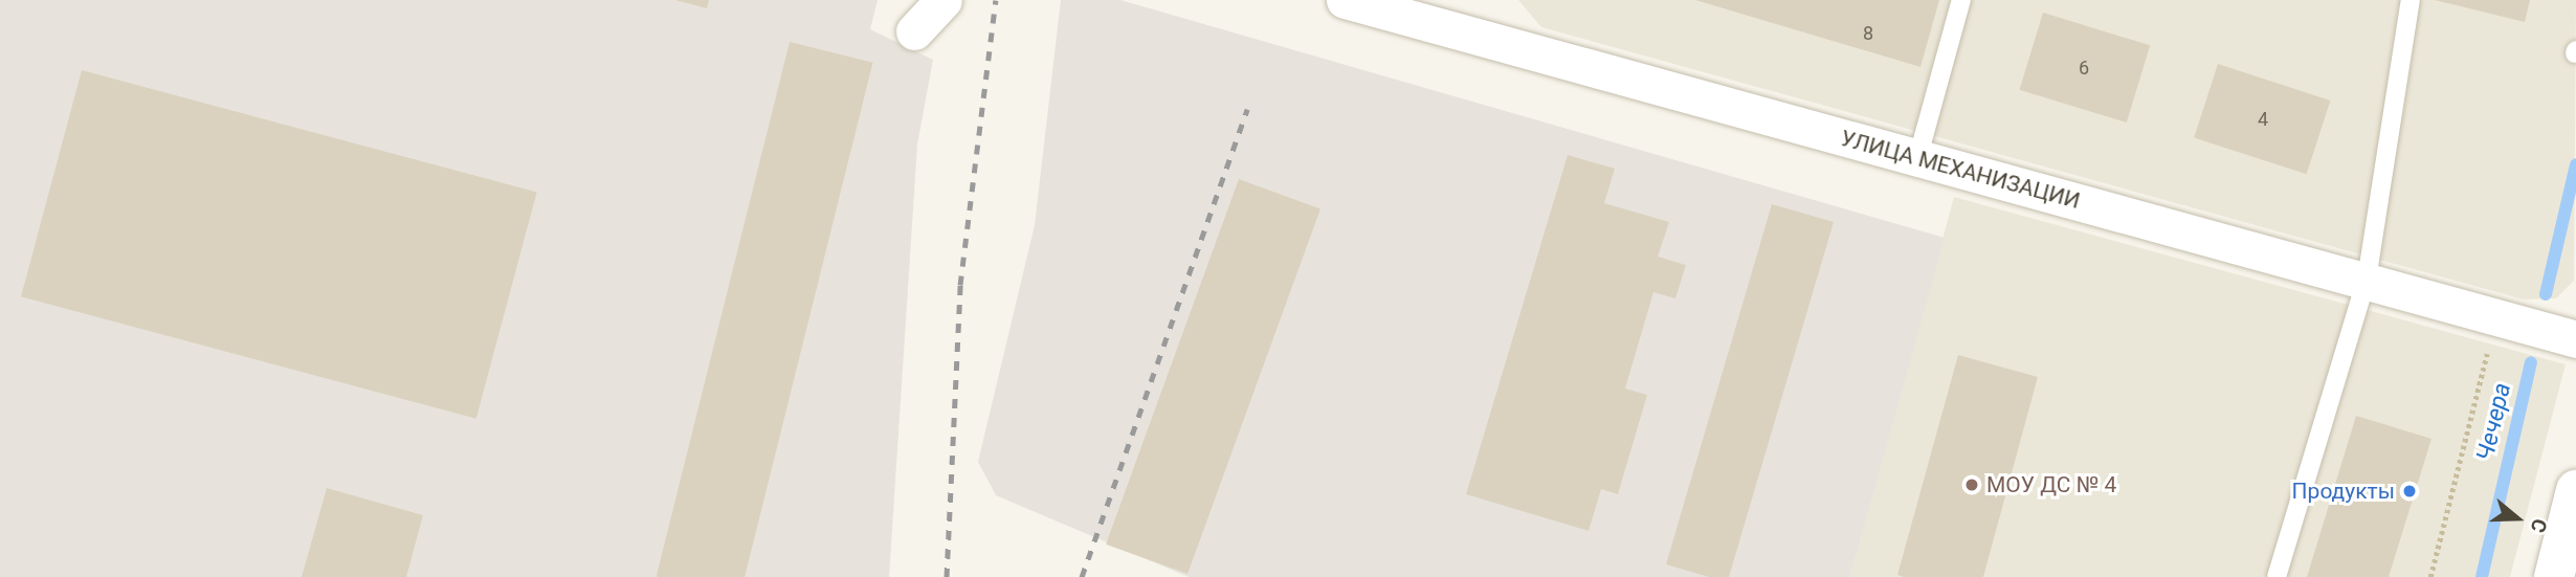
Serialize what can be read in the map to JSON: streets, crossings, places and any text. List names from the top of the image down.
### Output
{
  "streets": {
    "street": ["УЛИЦА МЕХАНИЗАЦИИ"]
  },
  "water": ["Чечера"],
  "places": ["МОУ ДС № 4", "Продукты"],
  "house_numbers": ["8", "6", "4"],
  "north": "right"
}
